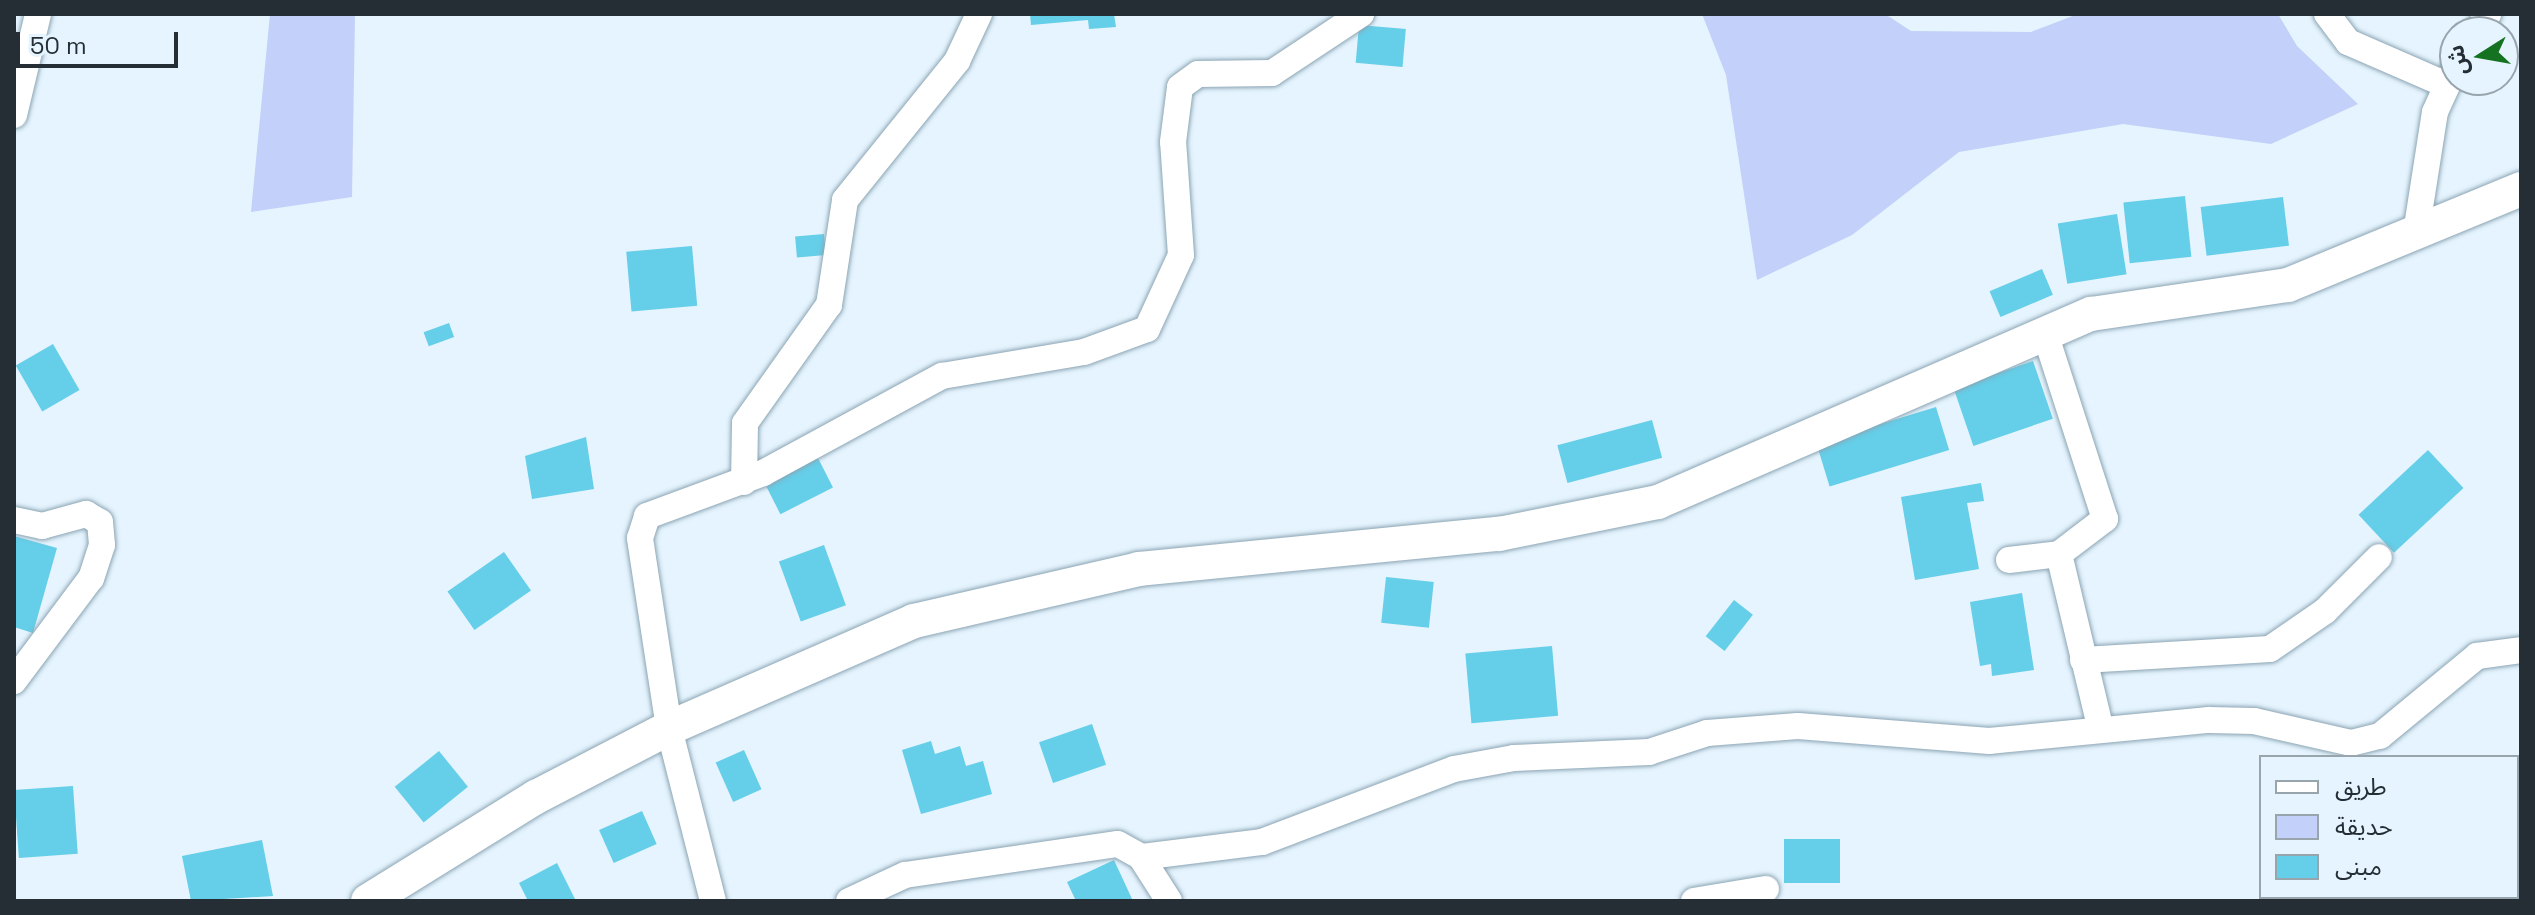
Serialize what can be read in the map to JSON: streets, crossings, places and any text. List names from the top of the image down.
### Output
{
  "legend": ["طريق", "حديقة", "مبنى"],
  "scale_bar": "50 m",
  "north": "left"
}
